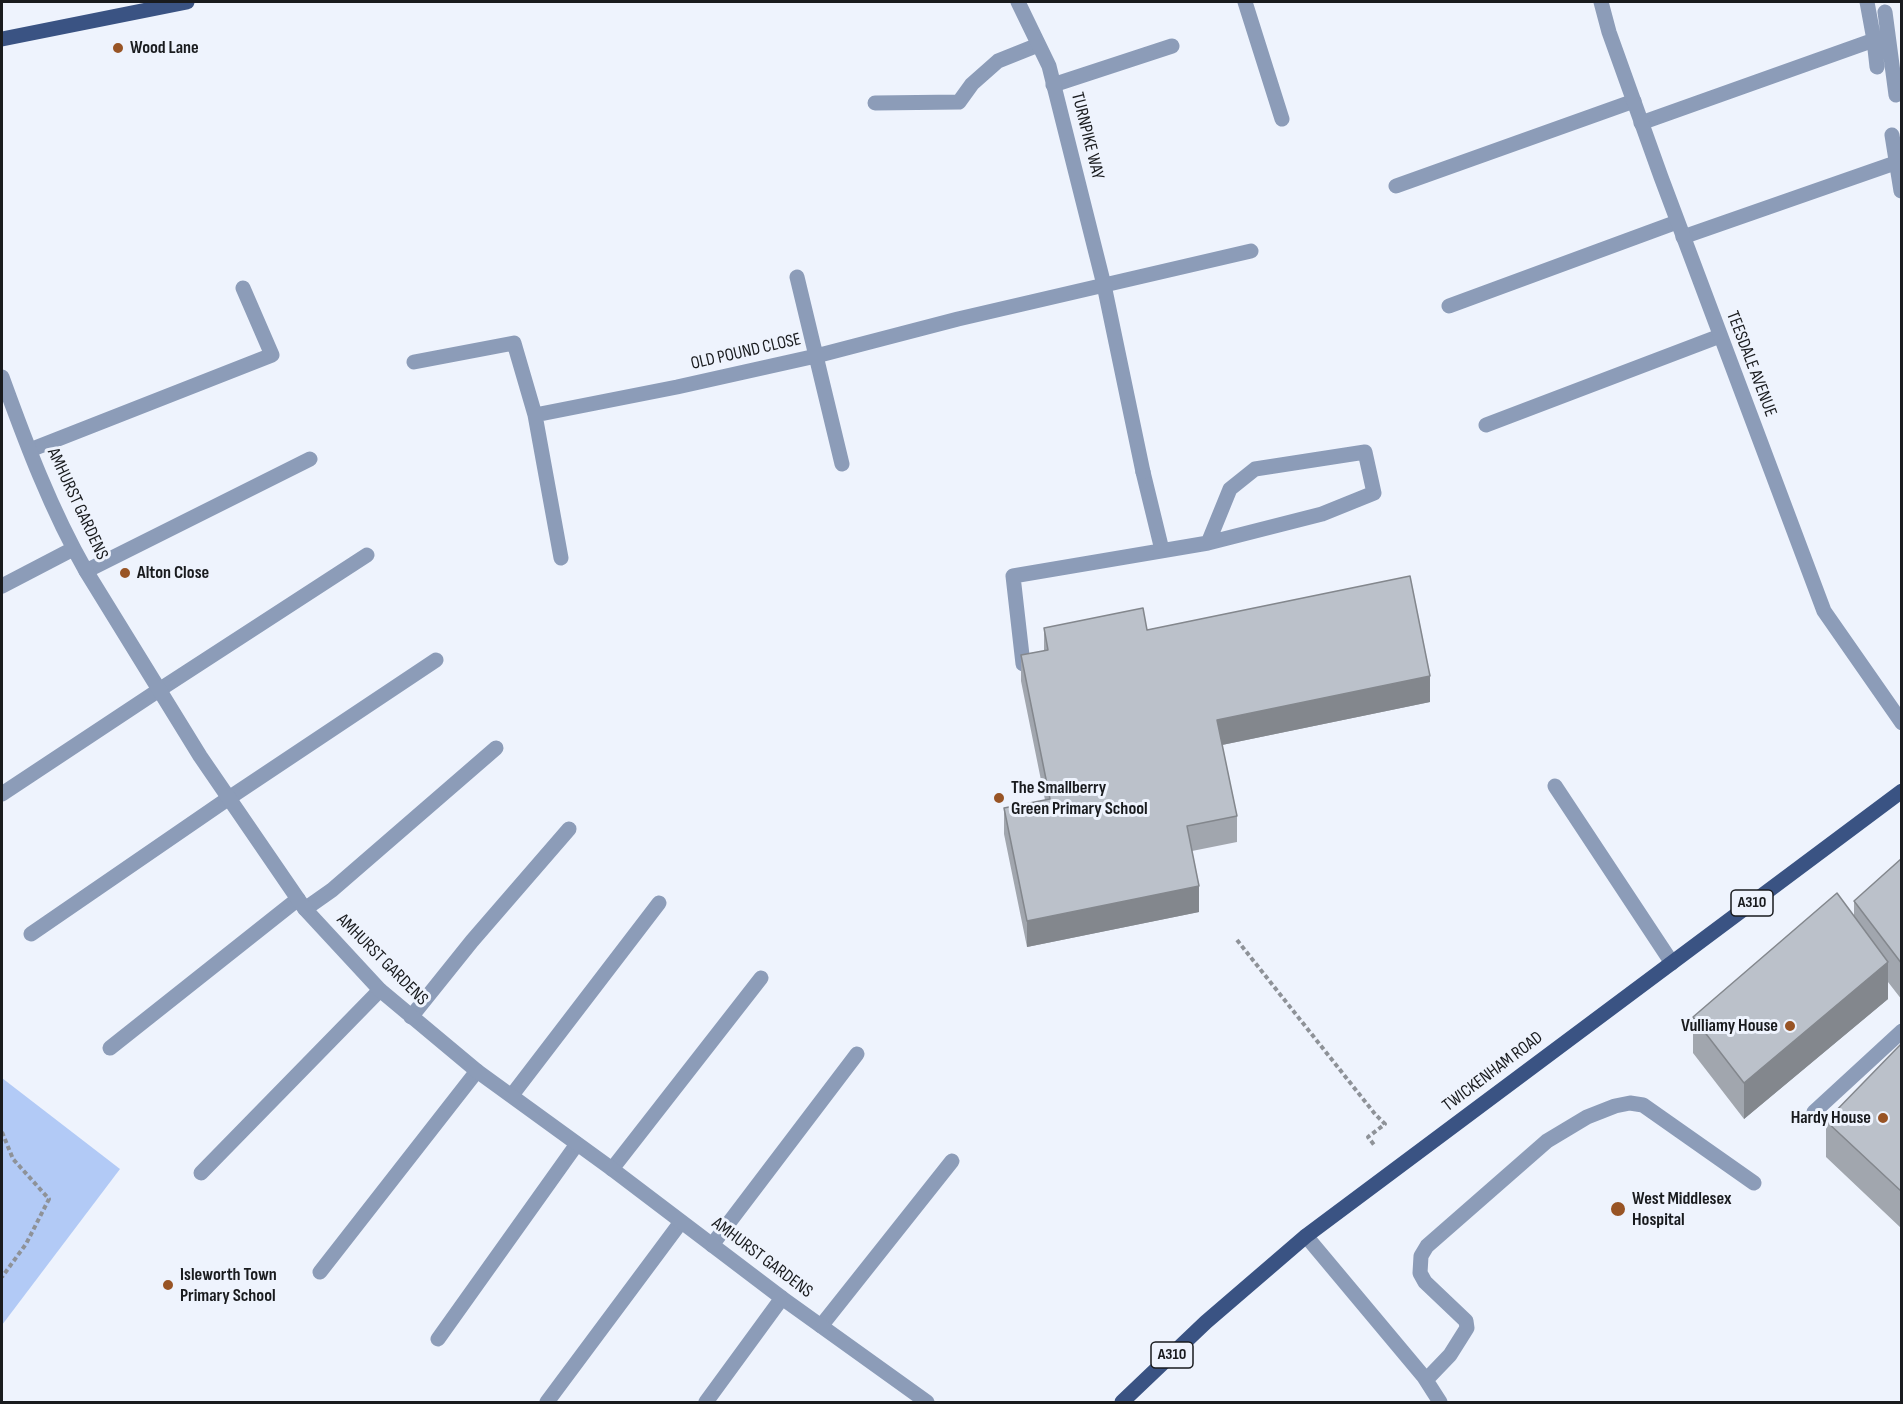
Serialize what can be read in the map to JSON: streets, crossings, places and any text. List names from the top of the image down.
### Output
{
  "streets": {
    "main road": ["A310", "TWICKENHAM ROAD"],
    "street": [
      "TURNPIKE WAY",
      "OLD POUND CLOSE",
      "TEESDALE AVENUE",
      "AMHURST GARDENS"
    ]
  },
  "crossings": [
    ["TURNPIKE WAY", "OLD POUND CLOSE"]
  ],
  "places": [
    "Wood Lane",
    "Alton Close",
    "The Smallberry Green Primary School",
    "Vulliamy House",
    "Hardy House",
    "West Middlesex Hospital",
    "Isleworth Town Primary School"
  ]
}
